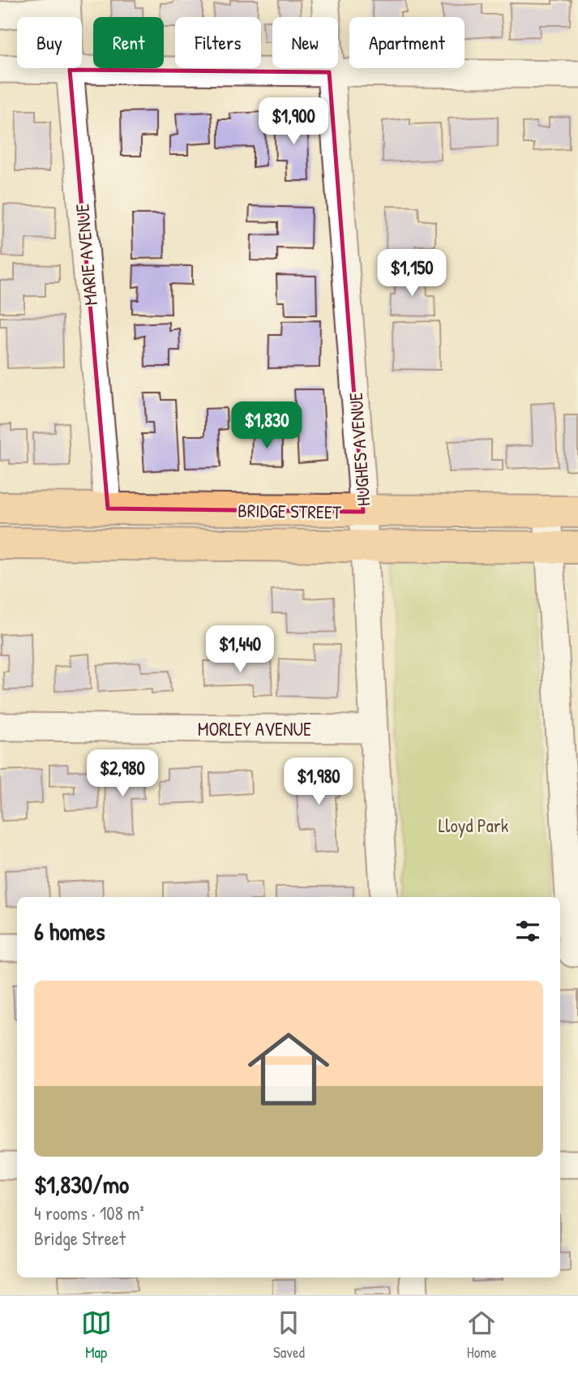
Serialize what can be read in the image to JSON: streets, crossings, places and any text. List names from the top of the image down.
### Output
{
  "streets": {
    "main road": ["BRIDGE STREET"],
    "street": ["MARIE AVENUE", "HUGHES AVENUE", "MORLEY AVENUE"]
  },
  "crossings": [
    ["MARIE AVENUE", "BRIDGE STREET"],
    ["HUGHES AVENUE", "BRIDGE STREET"],
    ["HUGHES AVENUE", "MORLEY AVENUE"]
  ],
  "parks": ["Lloyd Park"],
  "page": {
    "chip": [
      "Buy",
      "Rent",
      "Filters",
      "New",
      "Apartment"
    ],
    "price": [
      "$1,900",
      "$1,150",
      "$1,830",
      "$1,440",
      "$2,980",
      "$1,980"
    ],
    "heading": "6 homes",
    "list": [
      {
        "name": "$1,830/mo",
        "note": "4 rooms · 108 m² · Bridge Street"
      }
    ],
    "tabs": ["Map", "Saved", "Home"]
  }
}
